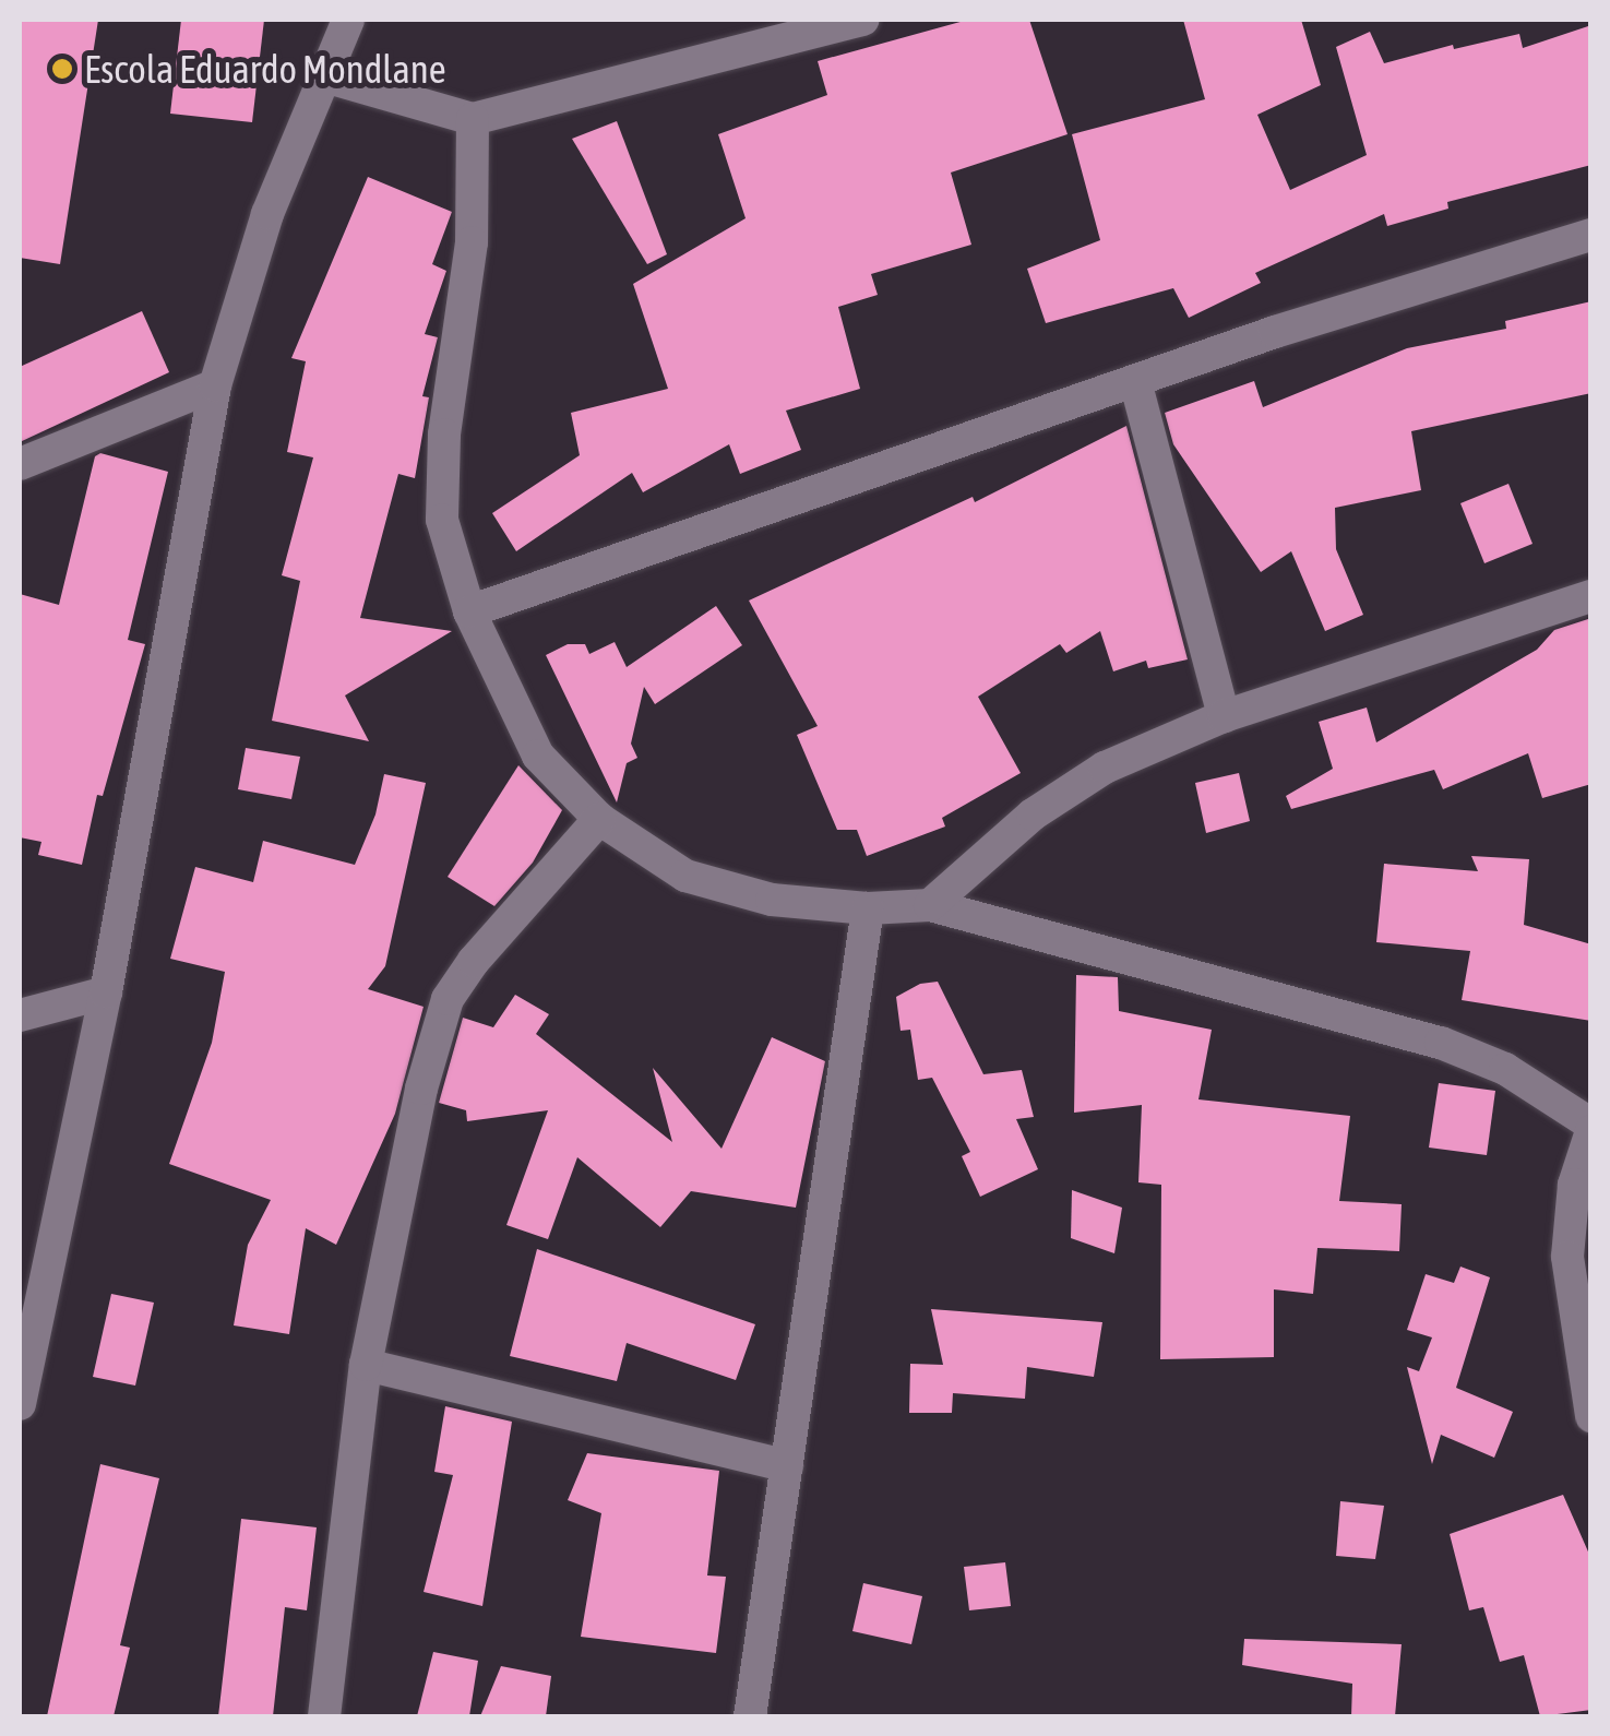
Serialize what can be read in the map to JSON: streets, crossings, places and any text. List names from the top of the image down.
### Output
{
  "places": ["Escola Eduardo Mondlane"]
}
